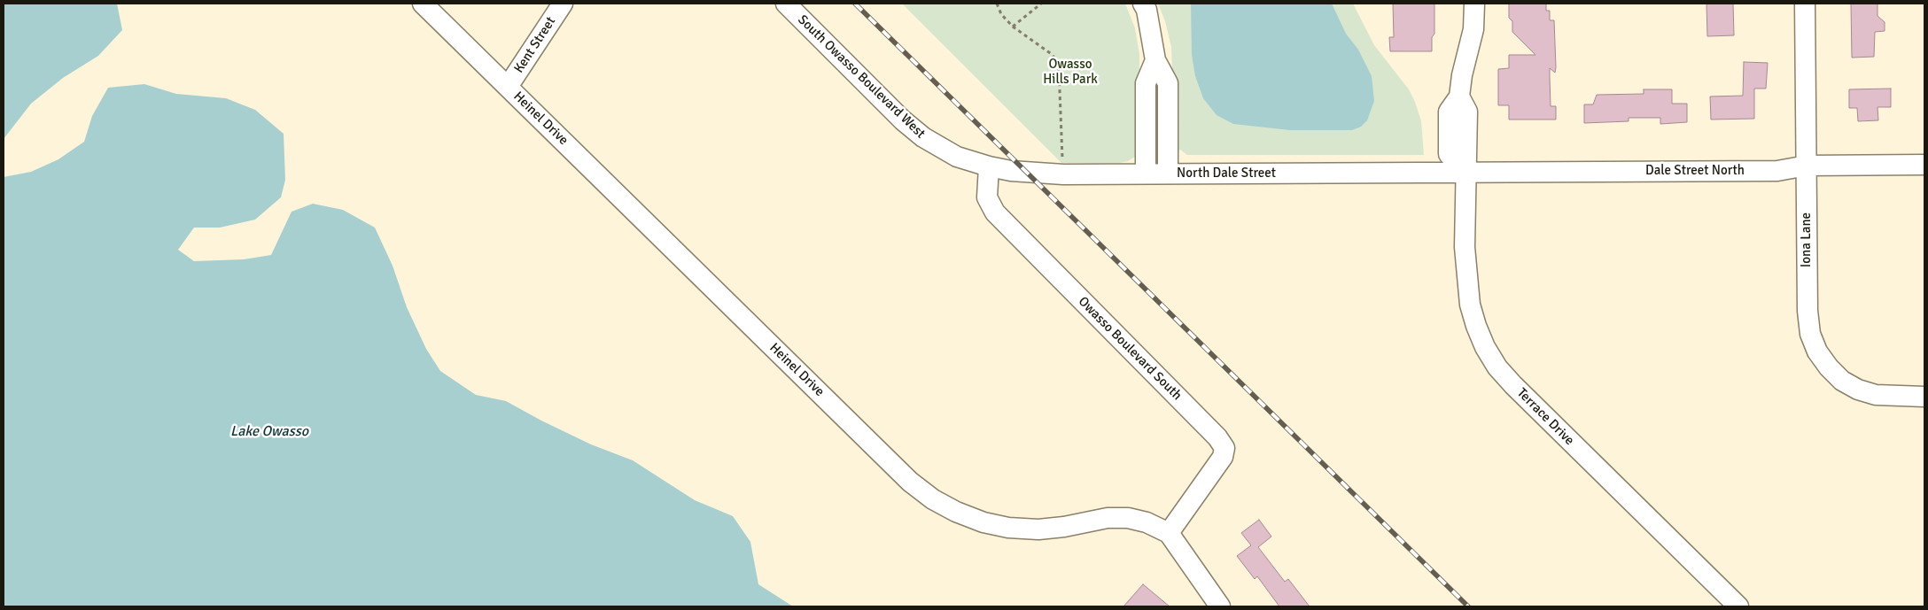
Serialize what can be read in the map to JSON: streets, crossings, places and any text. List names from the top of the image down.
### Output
{
  "streets": {
    "street": [
      "Kent Street",
      "South Owasso Boulevard West",
      "Heinel Drive",
      "Dale Street North",
      "North Dale Street",
      "Iona Lane",
      "Owasso Boulevard South",
      "Terrace Drive"
    ]
  },
  "crossings": [
    ["Kent Street", "Heinel Drive"],
    ["South Owasso Boulevard West", "North Dale Street"],
    ["South Owasso Boulevard West", "Owasso Boulevard South"],
    ["Heinel Drive", "Owasso Boulevard South"],
    ["Dale Street North", "North Dale Street"],
    ["Dale Street North", "Iona Lane"],
    ["Dale Street North", "Terrace Drive"],
    ["North Dale Street", "Owasso Boulevard South"],
    ["North Dale Street", "Terrace Drive"]
  ],
  "water": ["Lake Owasso"],
  "parks": ["Owasso Hills Park"]
}
